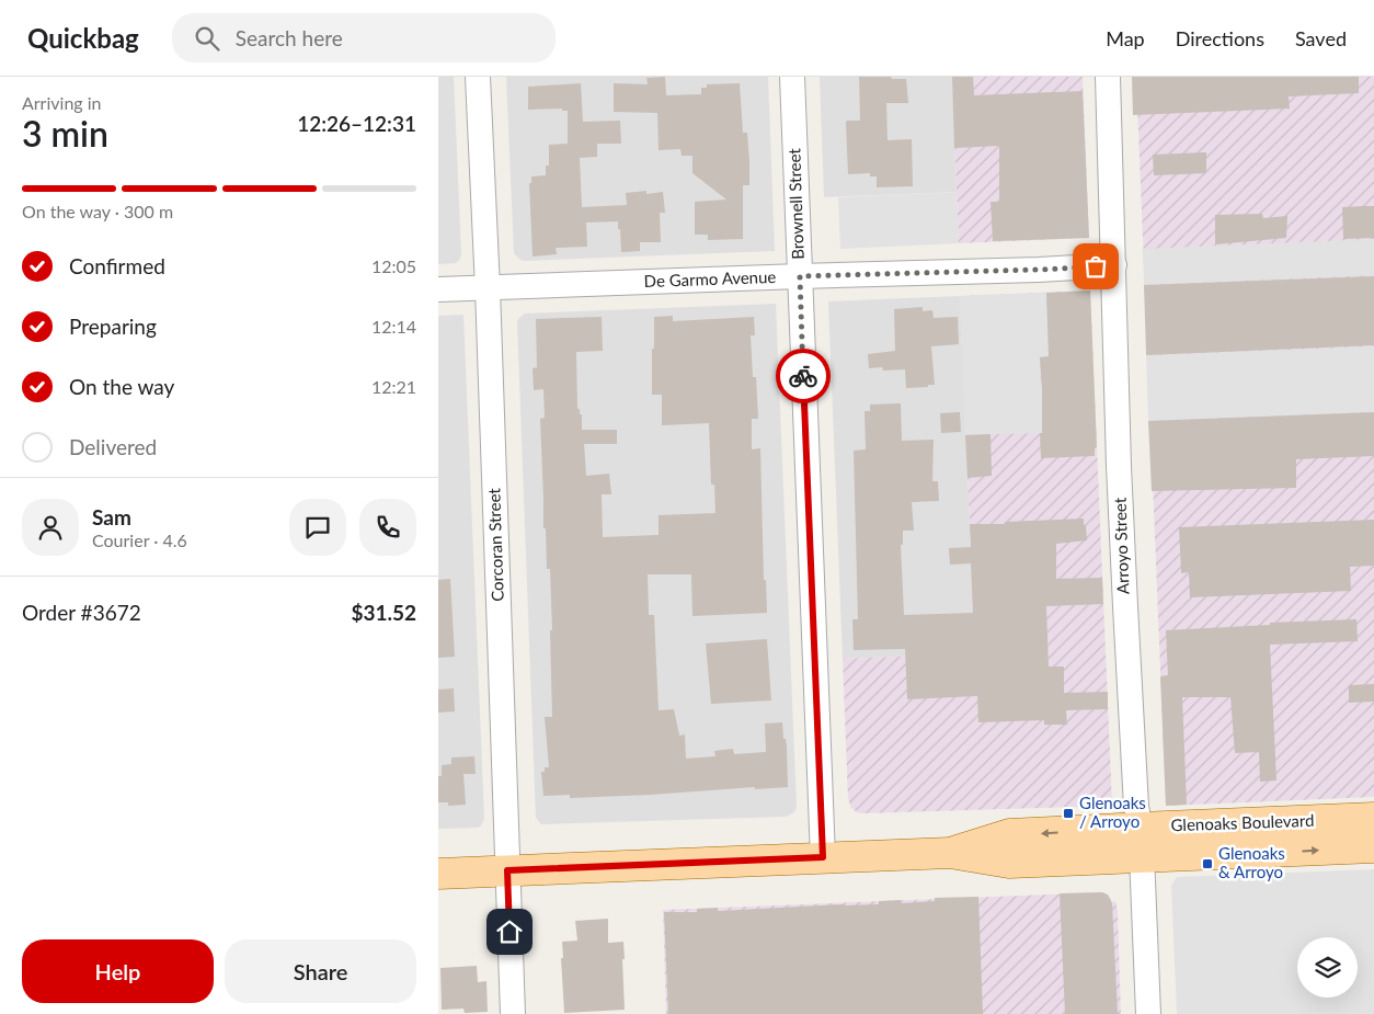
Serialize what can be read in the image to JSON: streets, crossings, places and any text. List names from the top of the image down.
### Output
{
  "streets": {
    "main road": ["Glenoaks Boulevard"],
    "street": [
      "Brownell Street",
      "De Garmo Avenue",
      "Corcoran Street",
      "Arroyo Street"
    ]
  },
  "crossings": [
    ["Brownell Street", "De Garmo Avenue"],
    ["Brownell Street", "Glenoaks Boulevard"],
    ["De Garmo Avenue", "Corcoran Street"],
    ["De Garmo Avenue", "Arroyo Street"],
    ["Corcoran Street", "Glenoaks Boulevard"],
    ["Arroyo Street", "Glenoaks Boulevard"]
  ],
  "places": {
    "transit": ["Glenoaks / Arroyo", "Glenoaks & Arroyo"]
  },
  "page": {
    "header": "Quickbag",
    "search": "Search here",
    "nav": ["Map", "Directions", "Saved"],
    "heading": ["3 min", "Arriving in", "12:26–12:31"],
    "panel": [
      "Sam",
      "Courier · 4.6",
      "Order #3672",
      "$31.52"
    ],
    "bar": "On the way · 300 m",
    "list": [
      ["Confirmed", "12:05"],
      ["Preparing", "12:14"],
      ["On the way", "12:21"],
      "Delivered"
    ],
    "buttons": ["Help", "Share"]
  }
}
